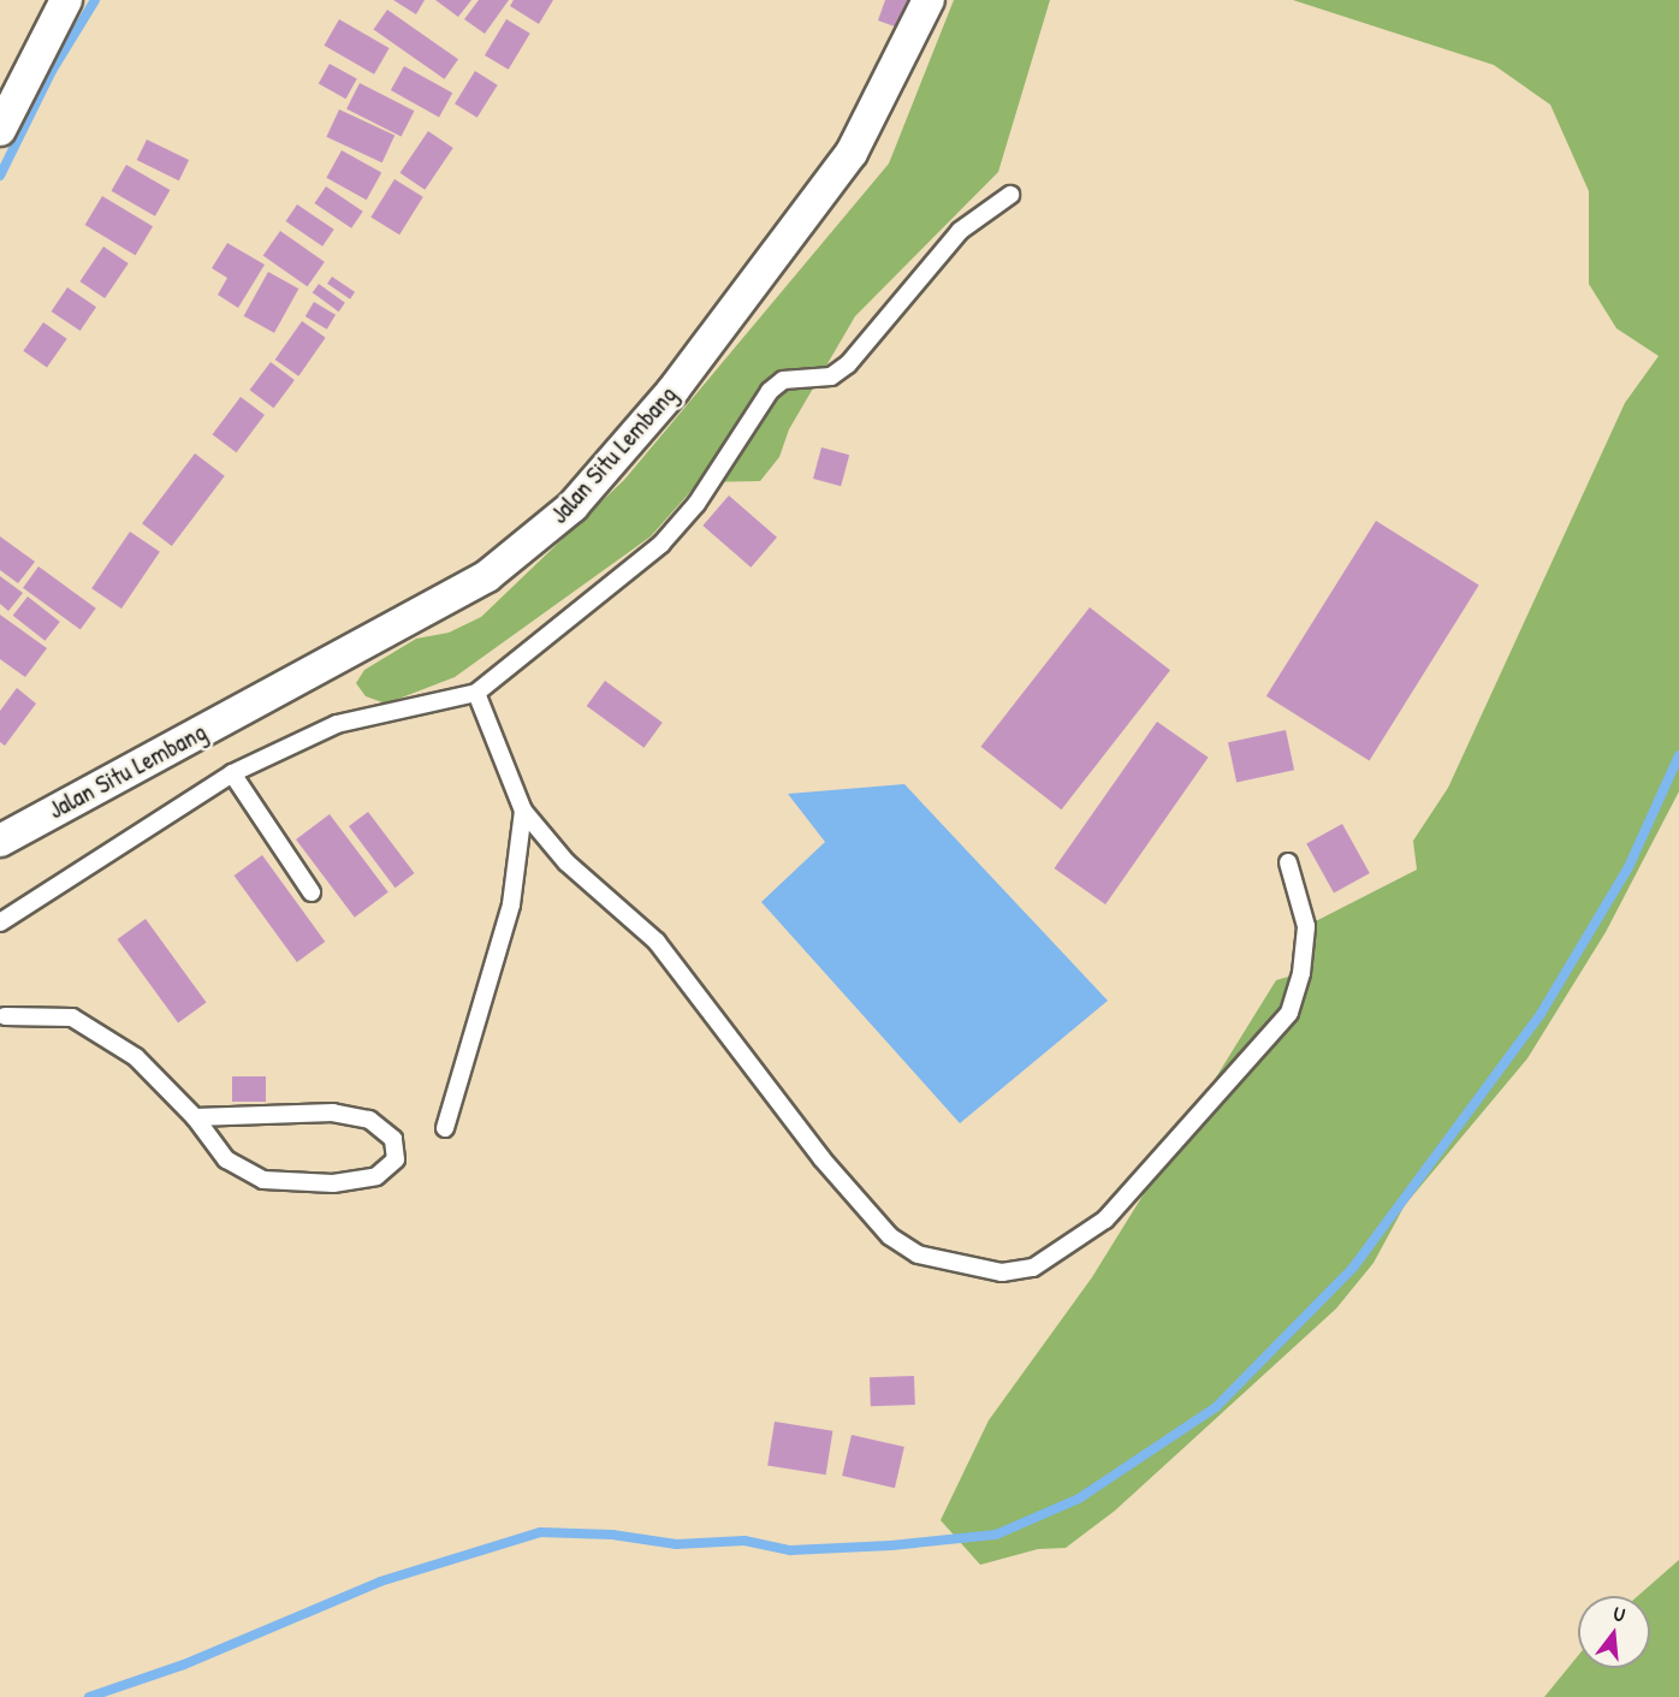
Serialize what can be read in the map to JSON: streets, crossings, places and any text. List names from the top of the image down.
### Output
{
  "streets": {
    "street": ["Jalan Situ Lembang"]
  },
  "north": "top"
}
